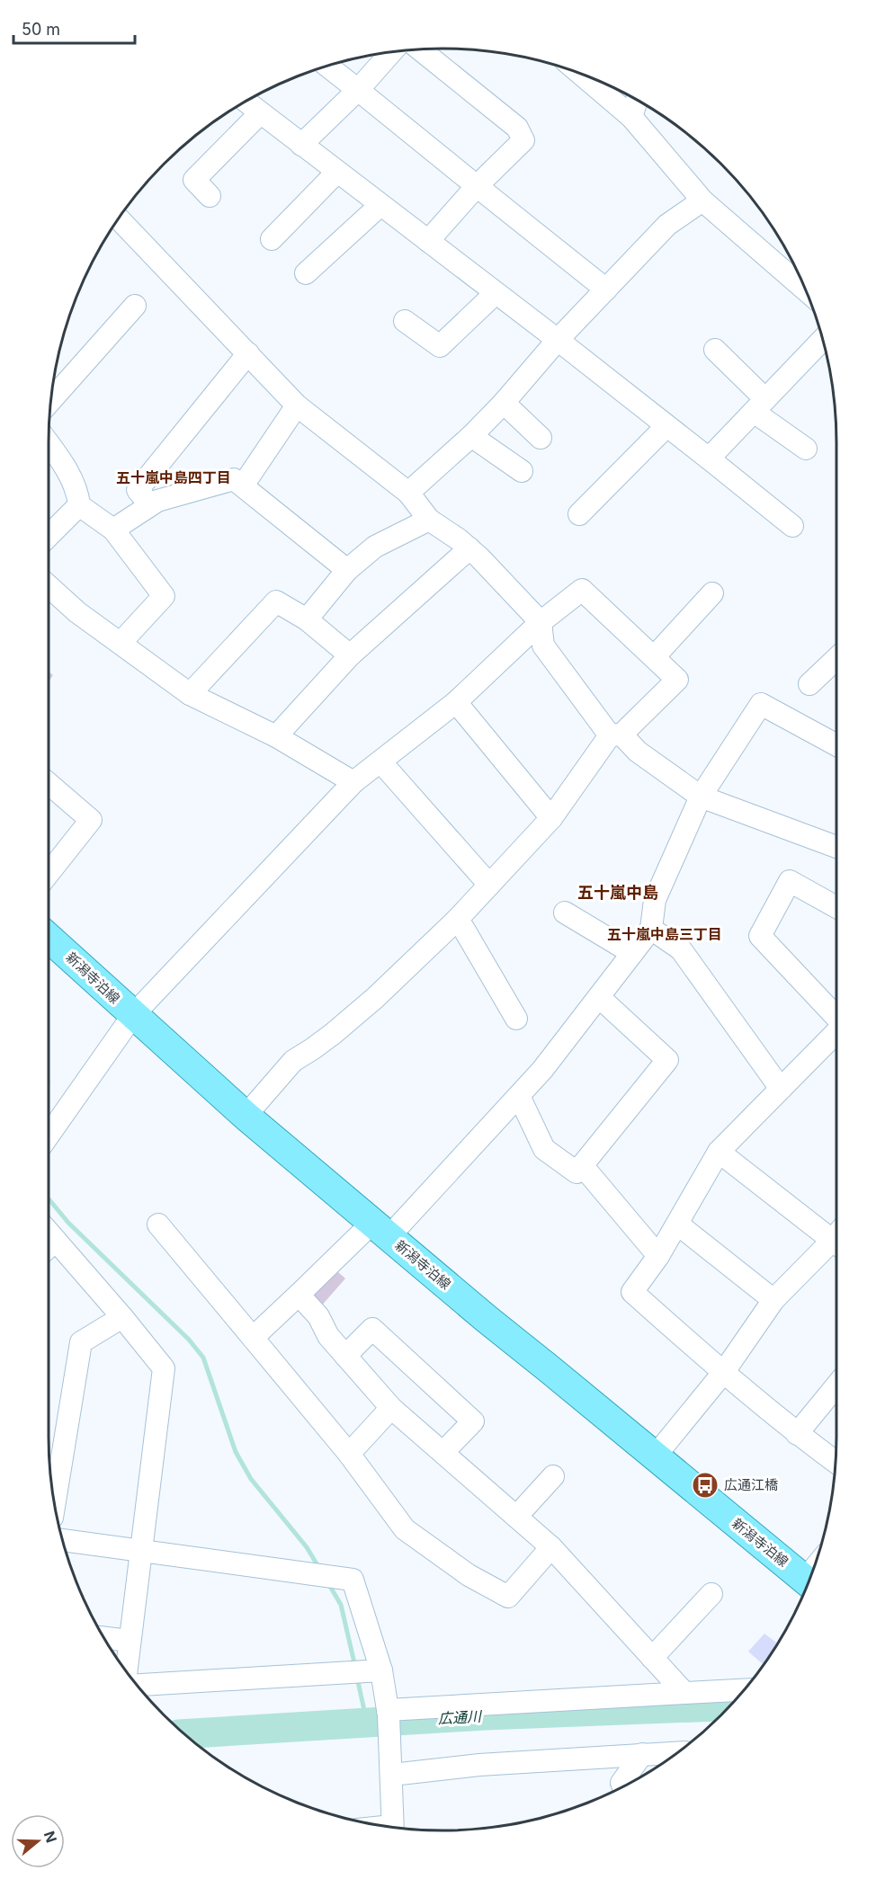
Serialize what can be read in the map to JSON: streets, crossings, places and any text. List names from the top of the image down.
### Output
{
  "streets": {
    "main road": ["新潟寺泊線"]
  },
  "districts": ["五十嵐中島四丁目", "五十嵐中島", "五十嵐中島三丁目"],
  "water": ["広通川"],
  "places": {
    "bus stop": ["広通江橋"]
  },
  "scale_bar": "50 m",
  "north": "right"
}
